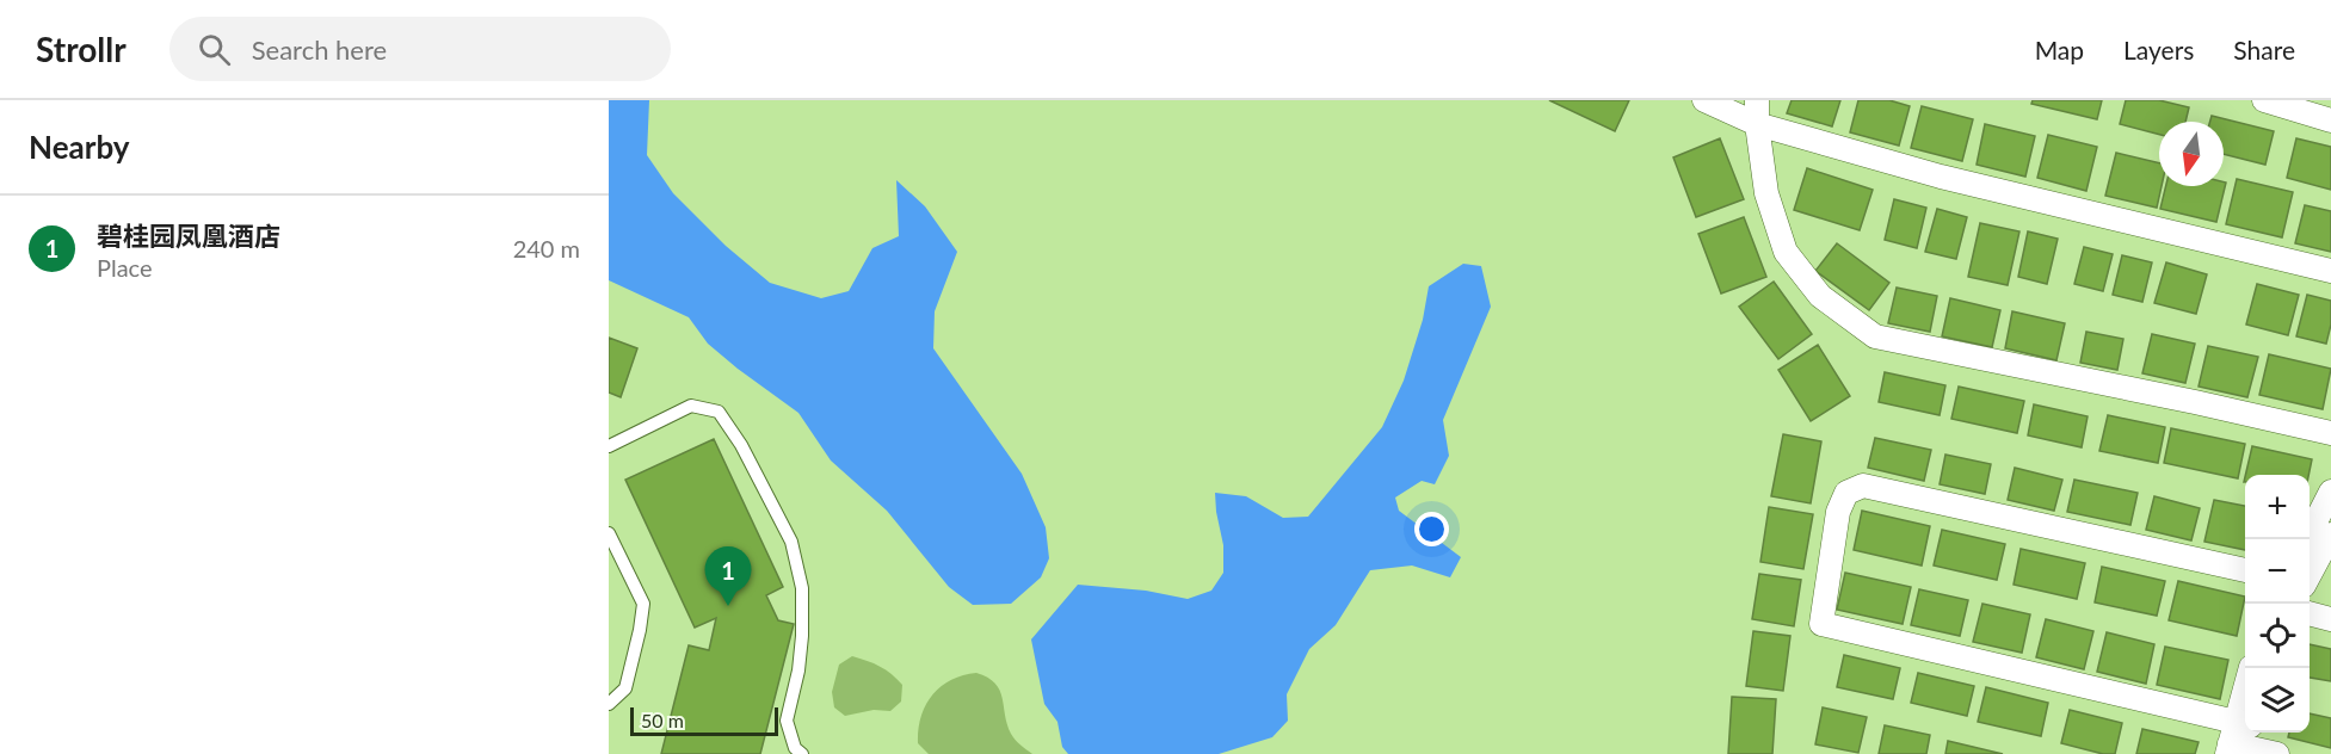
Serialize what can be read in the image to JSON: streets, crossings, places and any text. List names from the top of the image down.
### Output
{
  "scale_bar": "50 m",
  "north": "bottom",
  "page": {
    "header": "Strollr",
    "search": "Search here",
    "nav": ["Map", "Layers", "Share"],
    "heading": "Nearby",
    "list": [
      {
        "mark": "1",
        "name": "碧桂园凤凰酒店",
        "note": "Place",
        "value": "240 m"
      }
    ],
    "map_buttons": ["+", "−"],
    "pins": "1",
    "scale": "50 m"
  }
}
